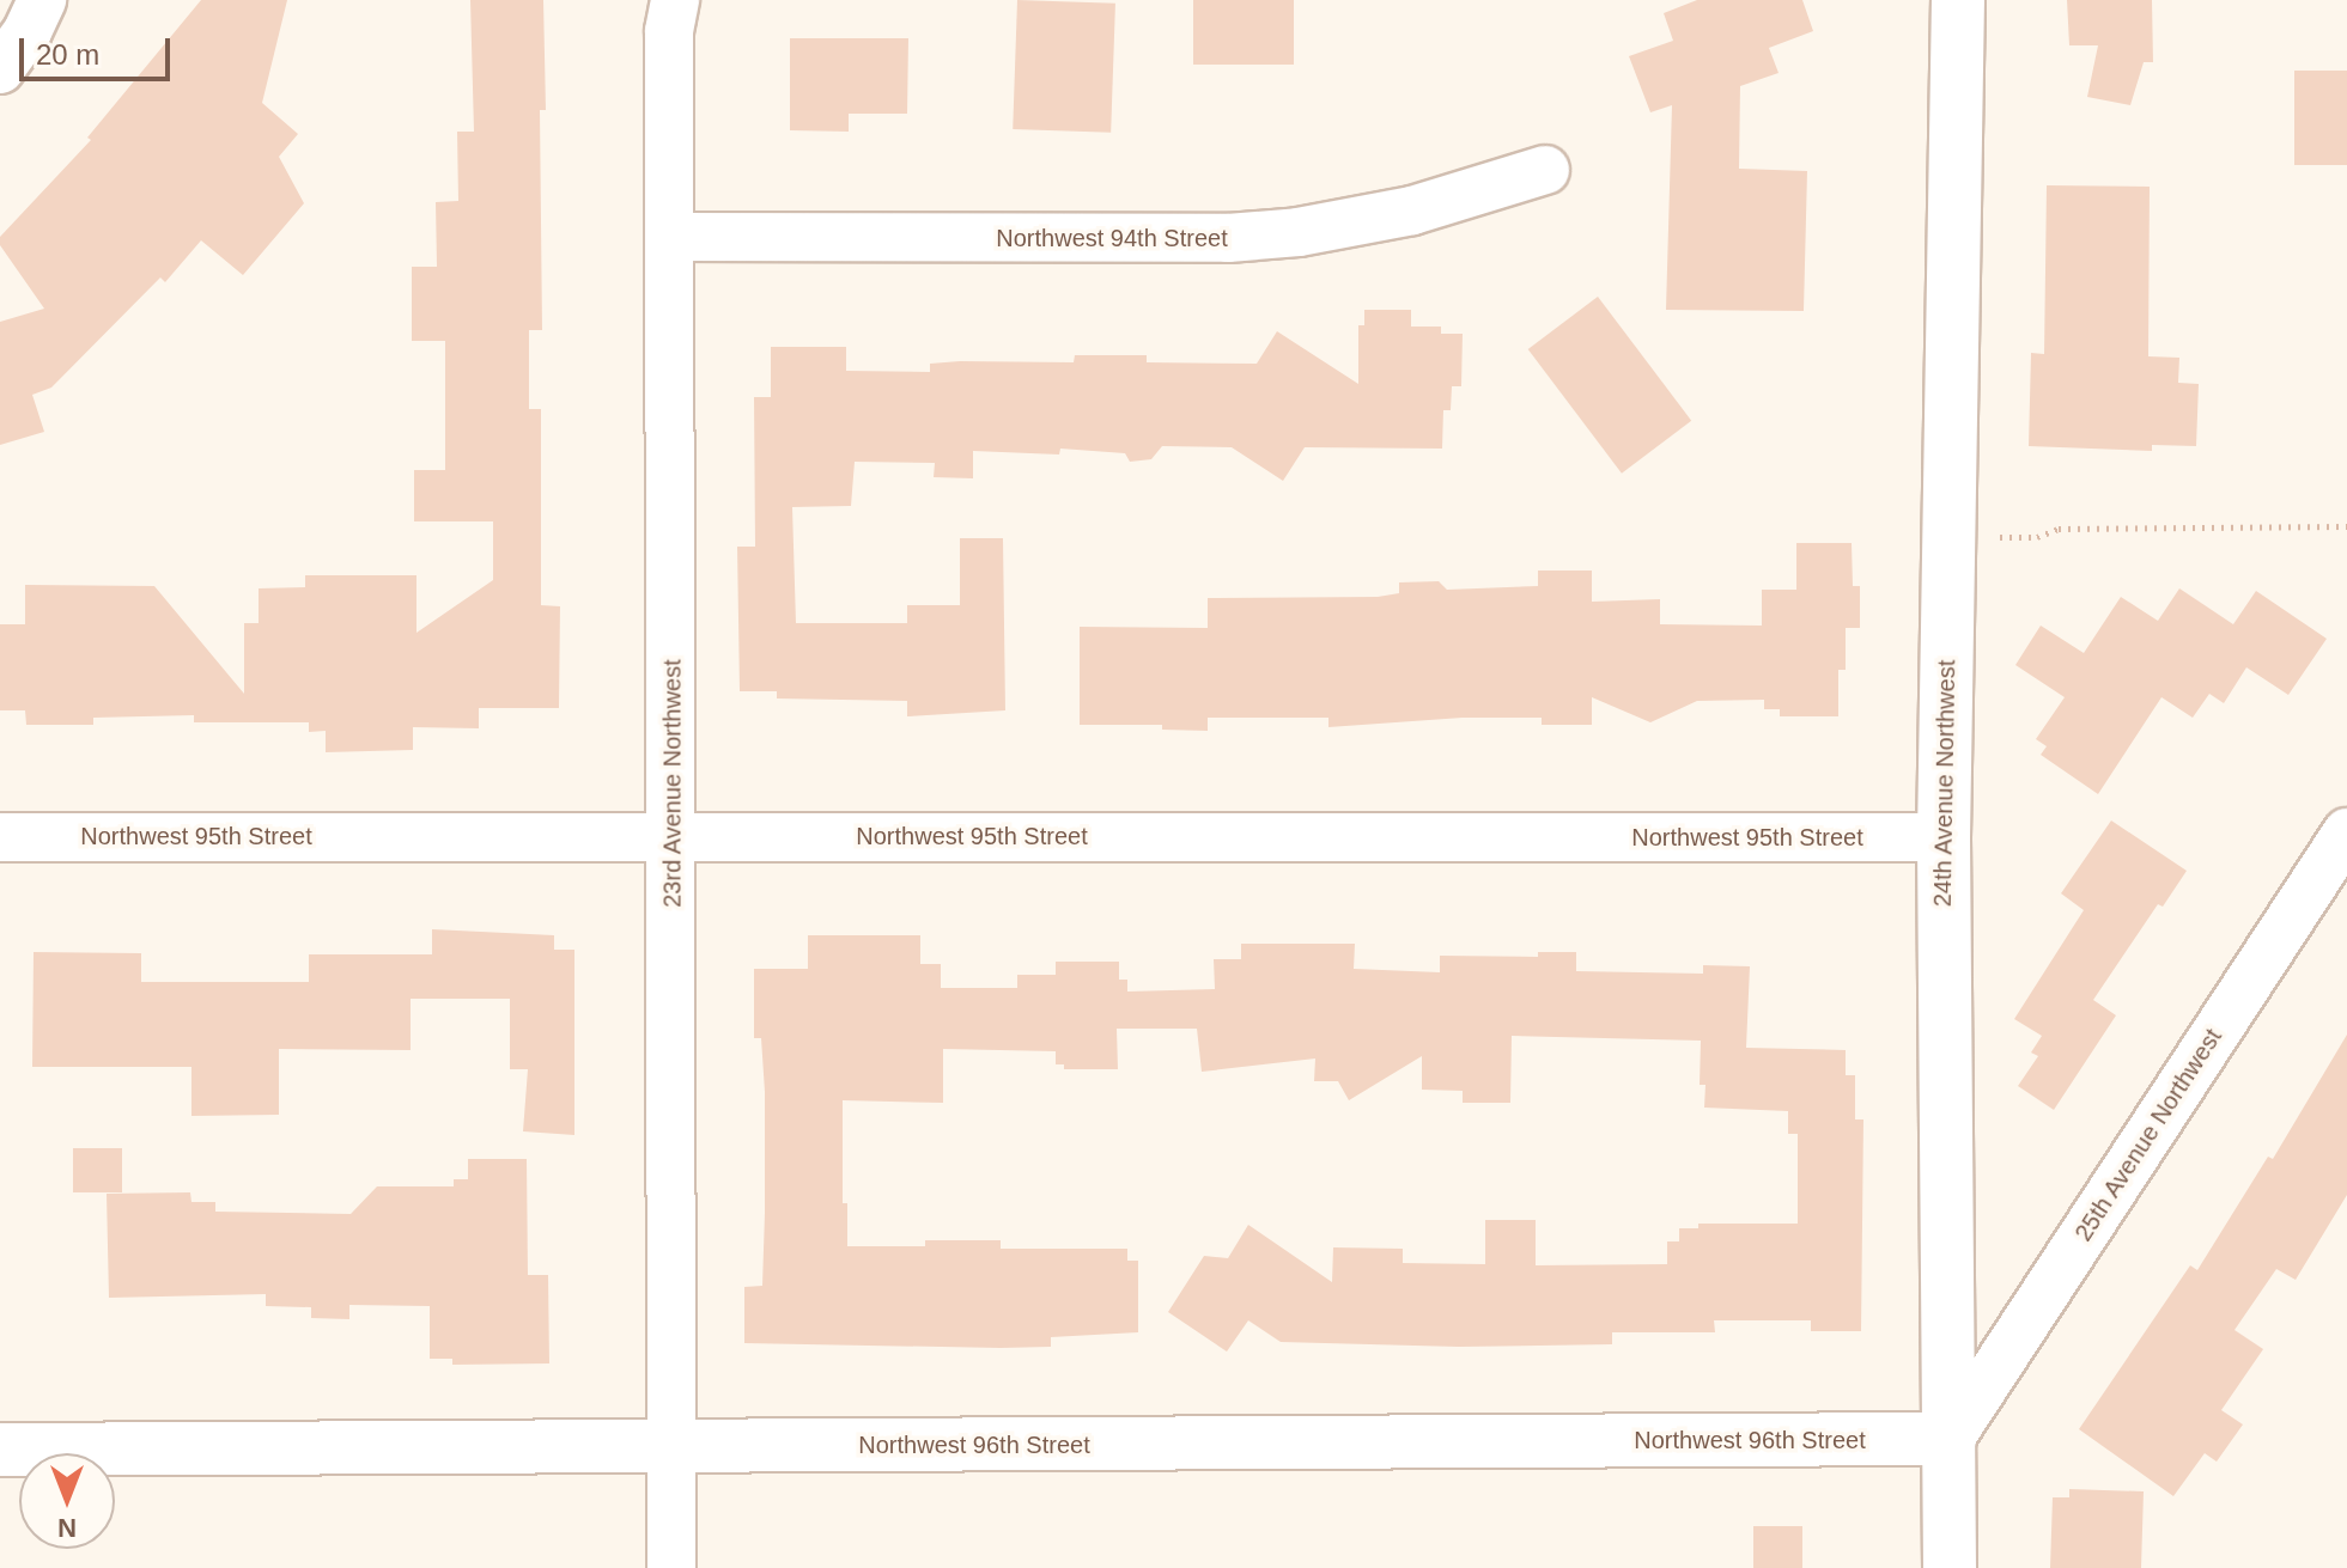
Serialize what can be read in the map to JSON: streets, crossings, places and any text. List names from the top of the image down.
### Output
{
  "streets": {
    "street": [
      "Northwest 94th Street",
      "23rd Avenue Northwest",
      "24th Avenue Northwest",
      "Northwest 95th Street",
      "25th Avenue Northwest",
      "Northwest 96th Street"
    ]
  },
  "crossings": [
    ["Northwest 94th Street", "23rd Avenue Northwest"],
    ["23rd Avenue Northwest", "Northwest 95th Street"],
    ["23rd Avenue Northwest", "Northwest 96th Street"],
    ["24th Avenue Northwest", "Northwest 95th Street"],
    ["24th Avenue Northwest", "25th Avenue Northwest"],
    ["24th Avenue Northwest", "Northwest 96th Street"],
    ["25th Avenue Northwest", "Northwest 96th Street"]
  ],
  "scale_bar": "20 m",
  "north": "bottom"
}
